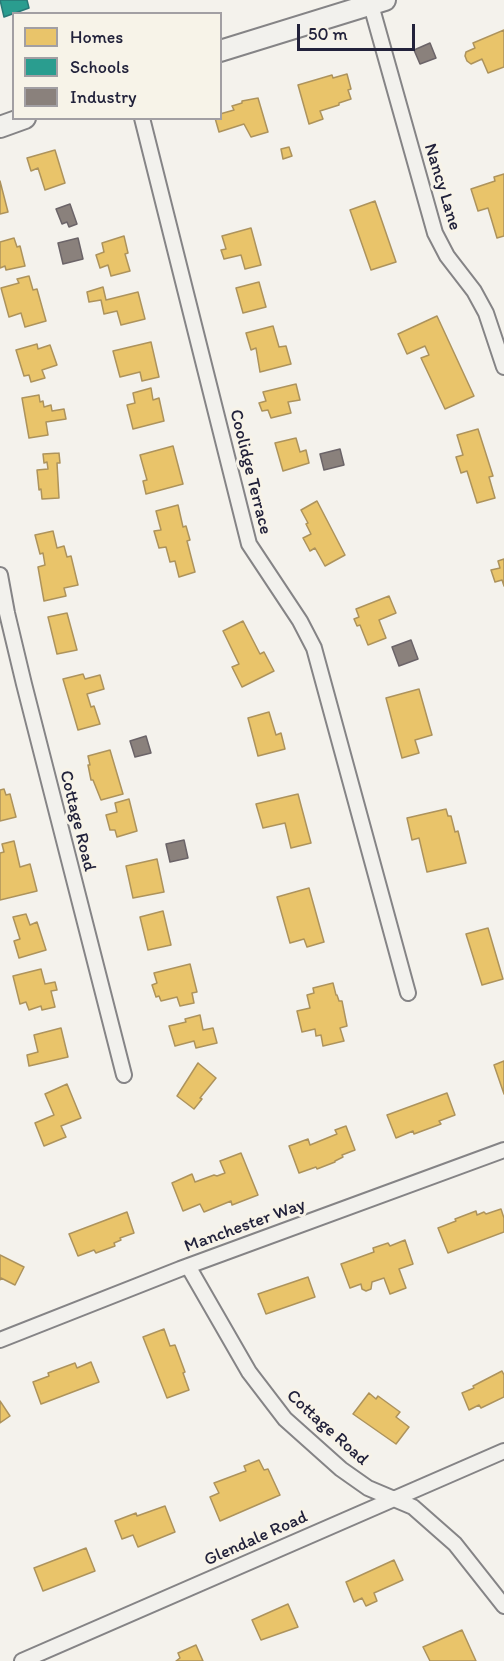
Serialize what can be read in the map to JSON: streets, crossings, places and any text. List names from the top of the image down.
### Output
{
  "streets": {
    "street": [
      "Nancy Lane",
      "Coolidge Terrace",
      "Cottage Road",
      "Manchester Way",
      "Glendale Road"
    ]
  },
  "crossings": [
    ["Cottage Road", "Manchester Way"],
    ["Cottage Road", "Glendale Road"]
  ],
  "legend": ["Homes", "Schools", "Industry"],
  "scale_bar": "50 m"
}
